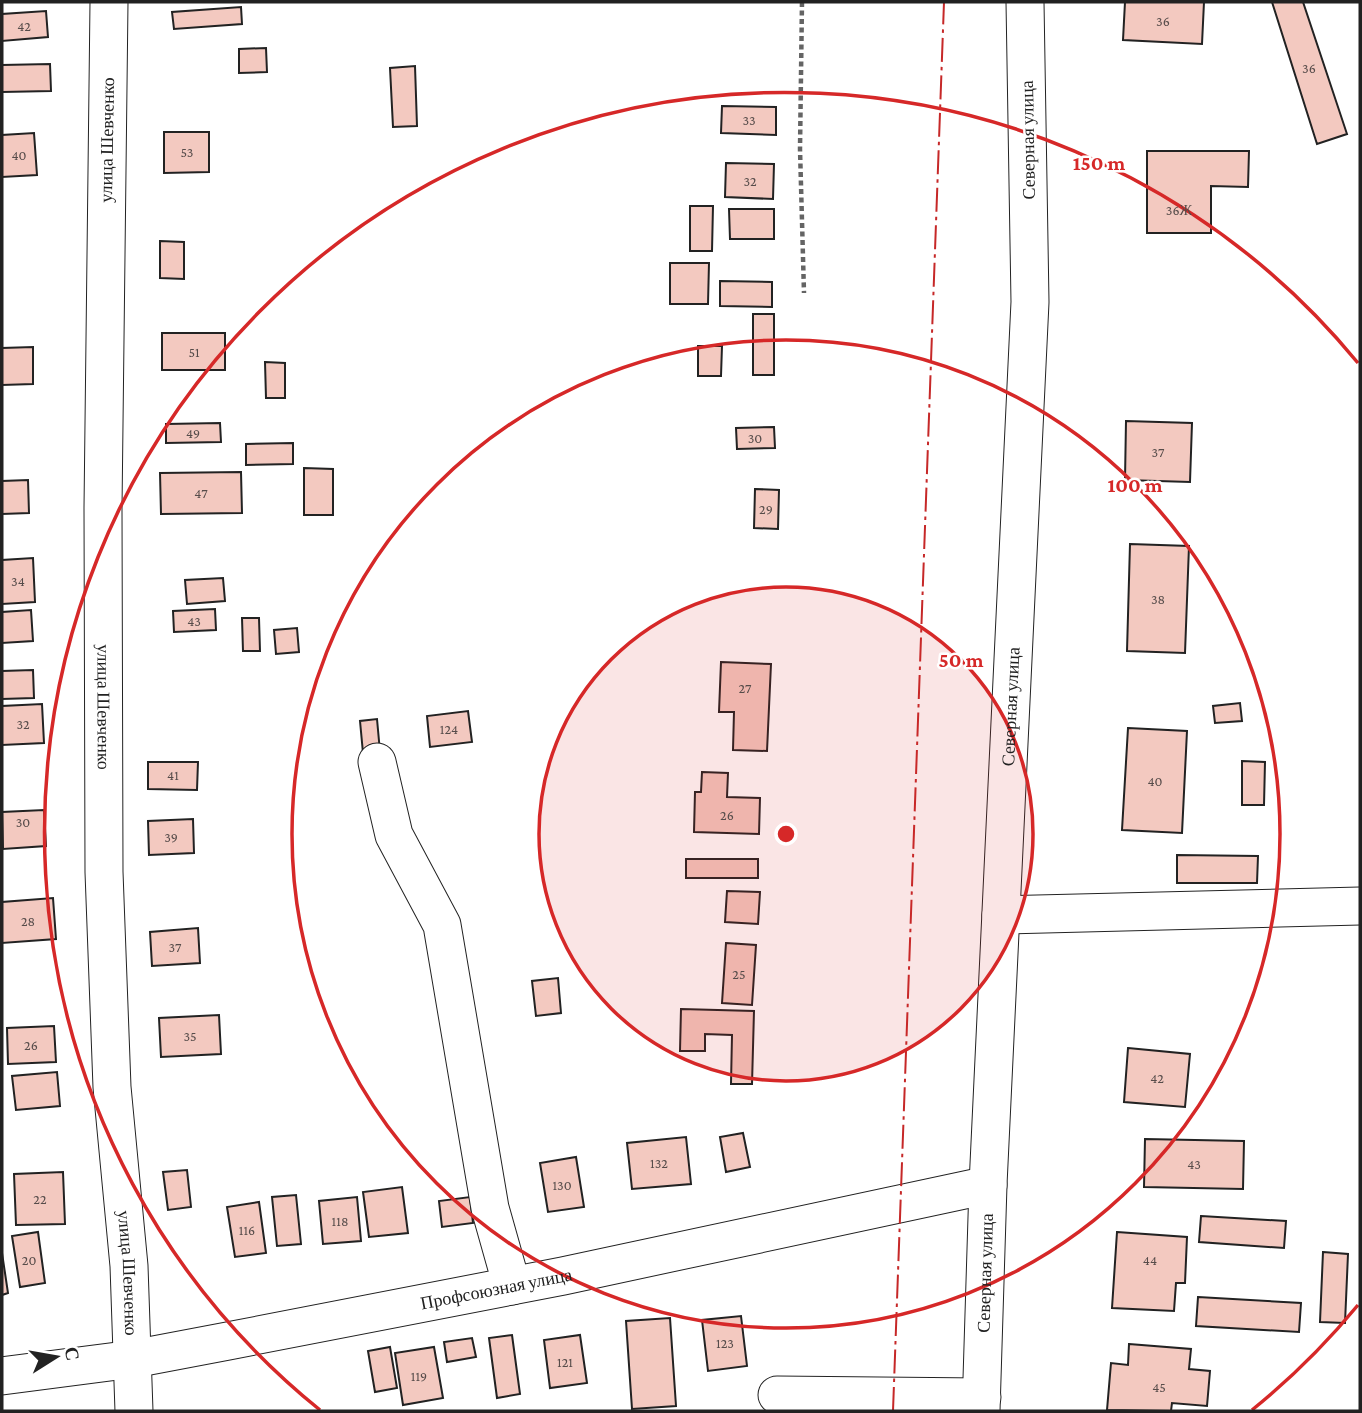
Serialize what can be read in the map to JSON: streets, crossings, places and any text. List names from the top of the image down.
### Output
{
  "streets": {
    "street": ["улица Шевченко", "Северная улица", "Профсоюзная улица"]
  },
  "crossings": [
    ["улица Шевченко", "Профсоюзная улица"],
    ["Северная улица", "Профсоюзная улица"]
  ],
  "house_numbers": [
    "36",
    "42",
    "36",
    "33",
    "53",
    "40",
    "32",
    "36Ж",
    "51",
    "49",
    "30",
    "37",
    "47",
    "29",
    "34",
    "38",
    "43",
    "27",
    "32",
    "124",
    "41",
    "40",
    "26",
    "30",
    "39",
    "28",
    "37",
    "25",
    "35",
    "26",
    "42",
    "132",
    "43",
    "130",
    "22",
    "118",
    "116",
    "20",
    "44",
    "123",
    "121",
    "119",
    "45"
  ],
  "north": "right",
  "rings": ["150 m", "100 m", "50 m"]
}
